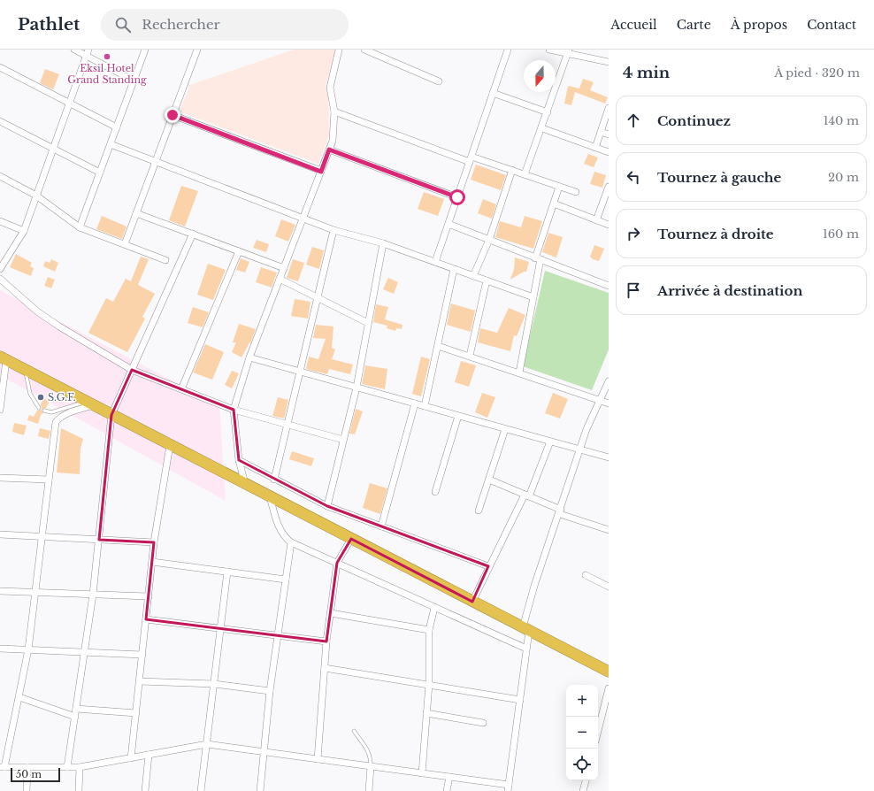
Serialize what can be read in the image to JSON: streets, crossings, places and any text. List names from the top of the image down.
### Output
{
  "places": ["Eksil Hotel Grand Standing", "S.G.F."],
  "scale_bar": "50 m",
  "north": "bottom",
  "page": {
    "header": "Pathlet",
    "search": "Rechercher",
    "nav": [
      "Accueil",
      "Carte",
      "À propos",
      "Contact"
    ],
    "heading": ["4 min", "À pied · 320 m"],
    "list": [
      ["Continuez", "140 m"],
      ["Tournez à gauche", "20 m"],
      ["Tournez à droite", "160 m"],
      "Arrivée à destination"
    ],
    "map_buttons": ["+", "−"],
    "scale": "50 m"
  }
}
